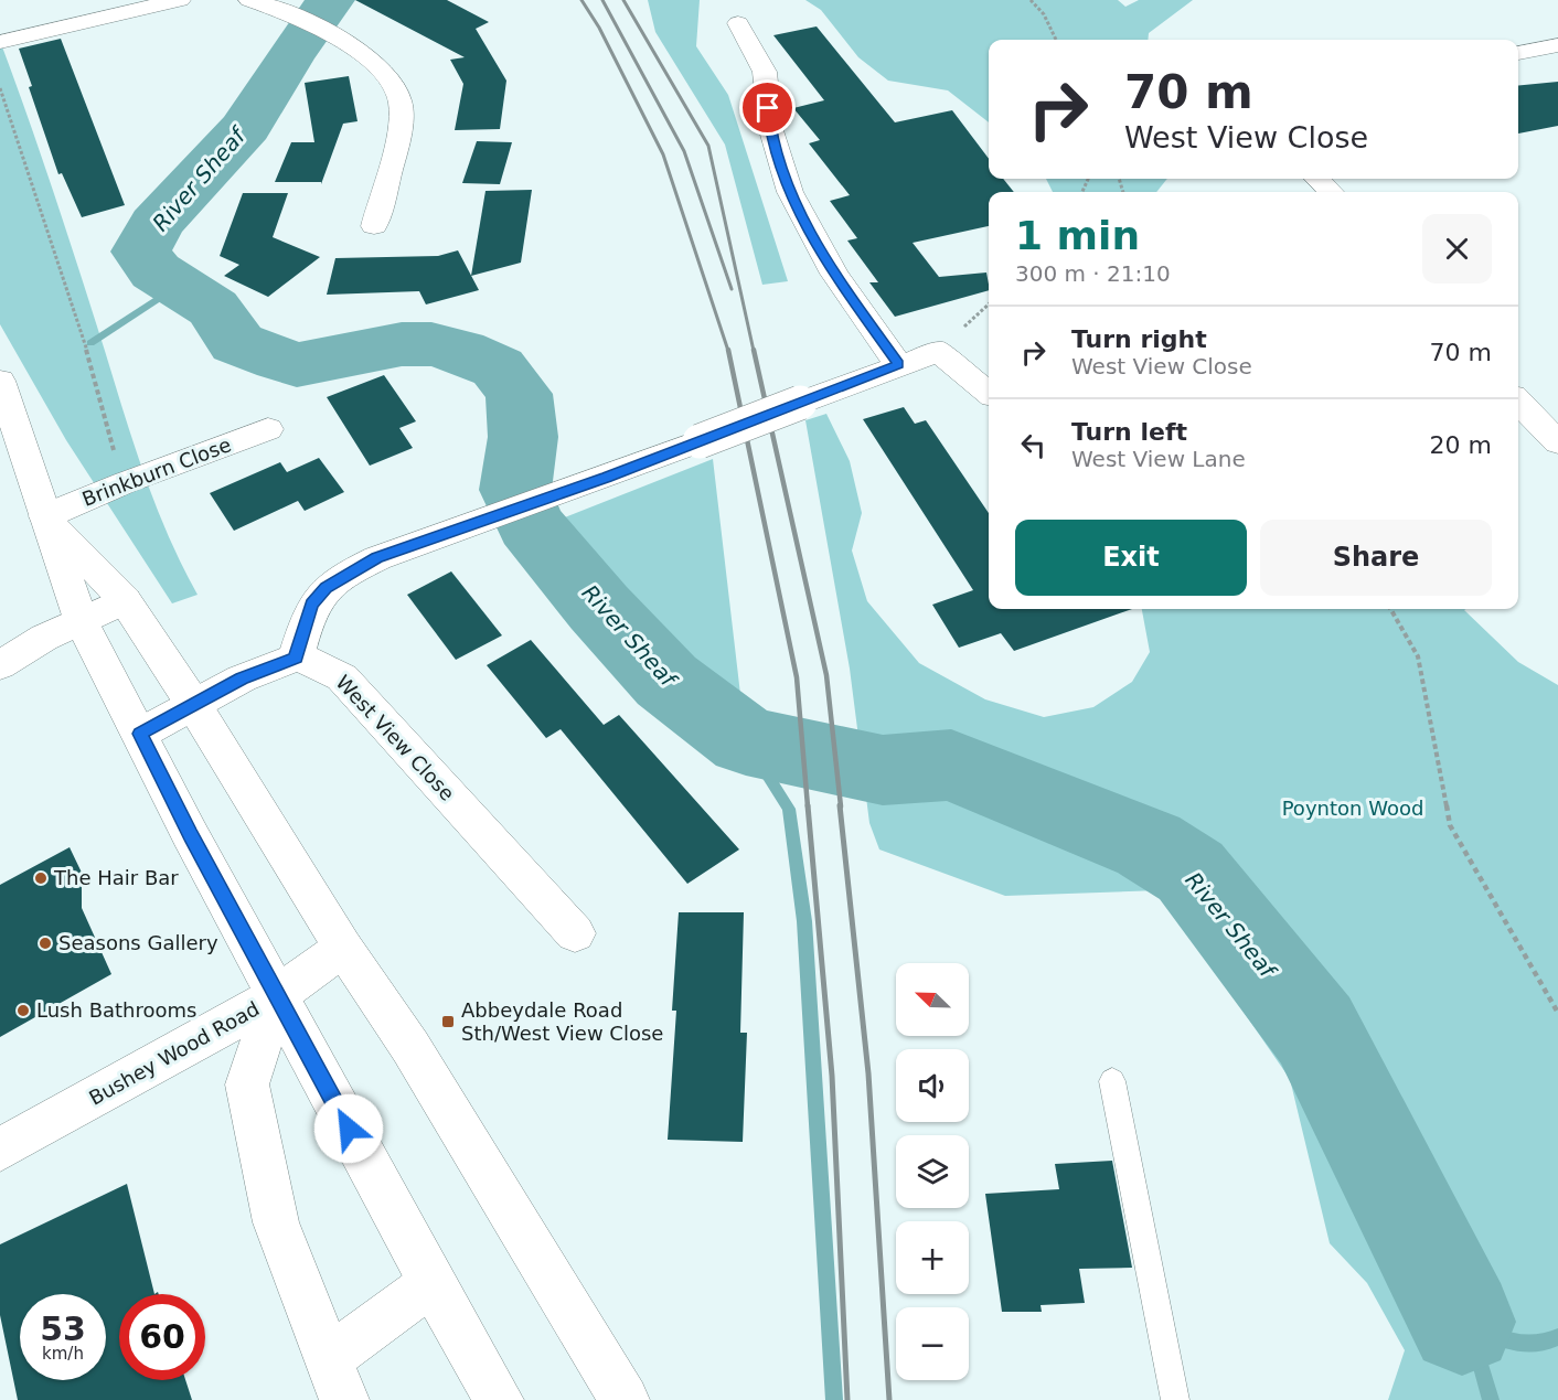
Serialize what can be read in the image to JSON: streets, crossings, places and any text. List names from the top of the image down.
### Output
{
  "streets": {
    "street": ["Brinkburn Close", "West View Close", "Bushey Wood Road"]
  },
  "water": ["River Sheaf"],
  "parks": ["Poynton Wood"],
  "places": {
    "other": ["The Hair Bar", "Seasons Gallery", "Lush Bathrooms"],
    "transit": ["Abbeydale Road Sth/West View Close"]
  },
  "north": "top left",
  "page": {
    "turn": ["70 m", "West View Close"],
    "heading": ["1 min", "300 m · 21:10"],
    "list": [
      {
        "name": "Turn right",
        "note": "West View Close",
        "value": "70 m"
      },
      {
        "name": "Turn left",
        "note": "West View Lane",
        "value": "20 m"
      }
    ],
    "buttons": ["Exit", "Share"],
    "map_buttons": ["+", "−"],
    "speed": "53 km/h",
    "limit": "60"
  }
}
